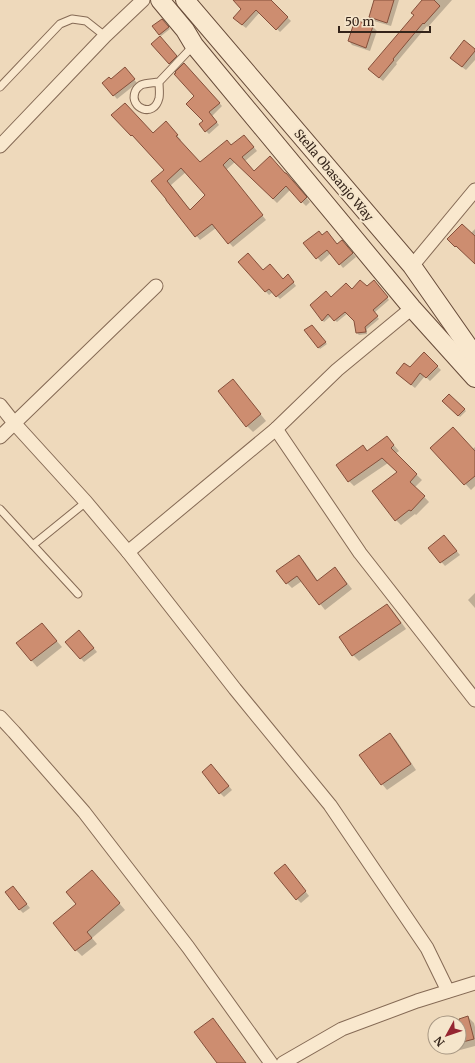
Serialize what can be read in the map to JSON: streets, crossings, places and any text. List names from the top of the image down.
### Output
{
  "streets": {
    "street": ["Stella Obasanjo Way"]
  },
  "scale_bar": "50 m",
  "north": "bottom left"
}
